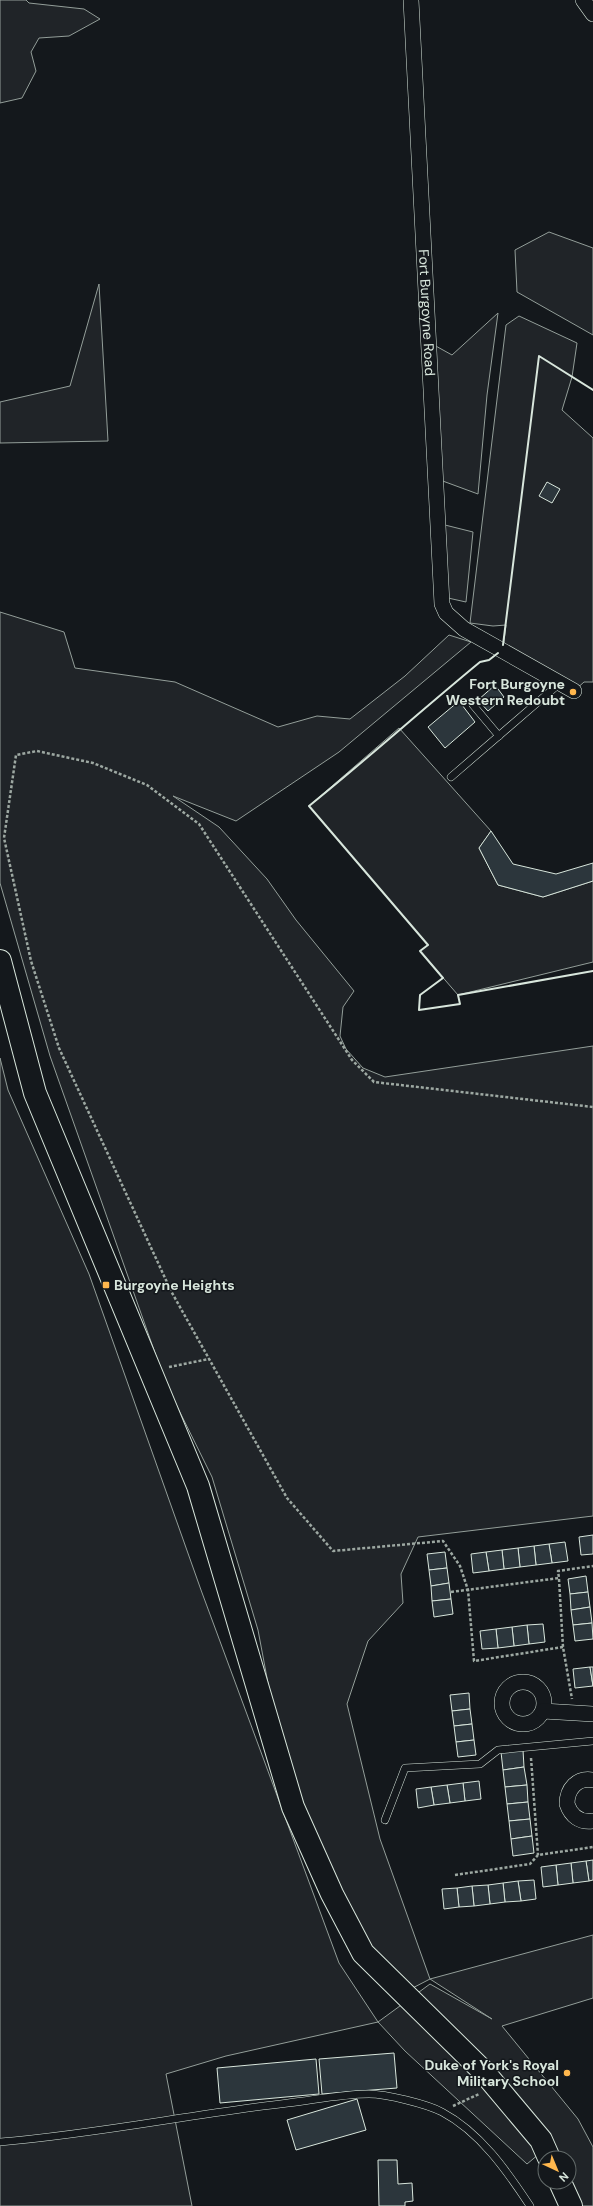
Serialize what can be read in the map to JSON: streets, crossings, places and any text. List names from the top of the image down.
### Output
{
  "streets": {
    "street": ["Fort Burgoyne Road"]
  },
  "places": {
    "other": ["Fort Burgoyne Western Redoubt", "Duke of York's Royal Military School"],
    "transit": ["Burgoyne Heights"]
  },
  "north": "bottom right"
}
